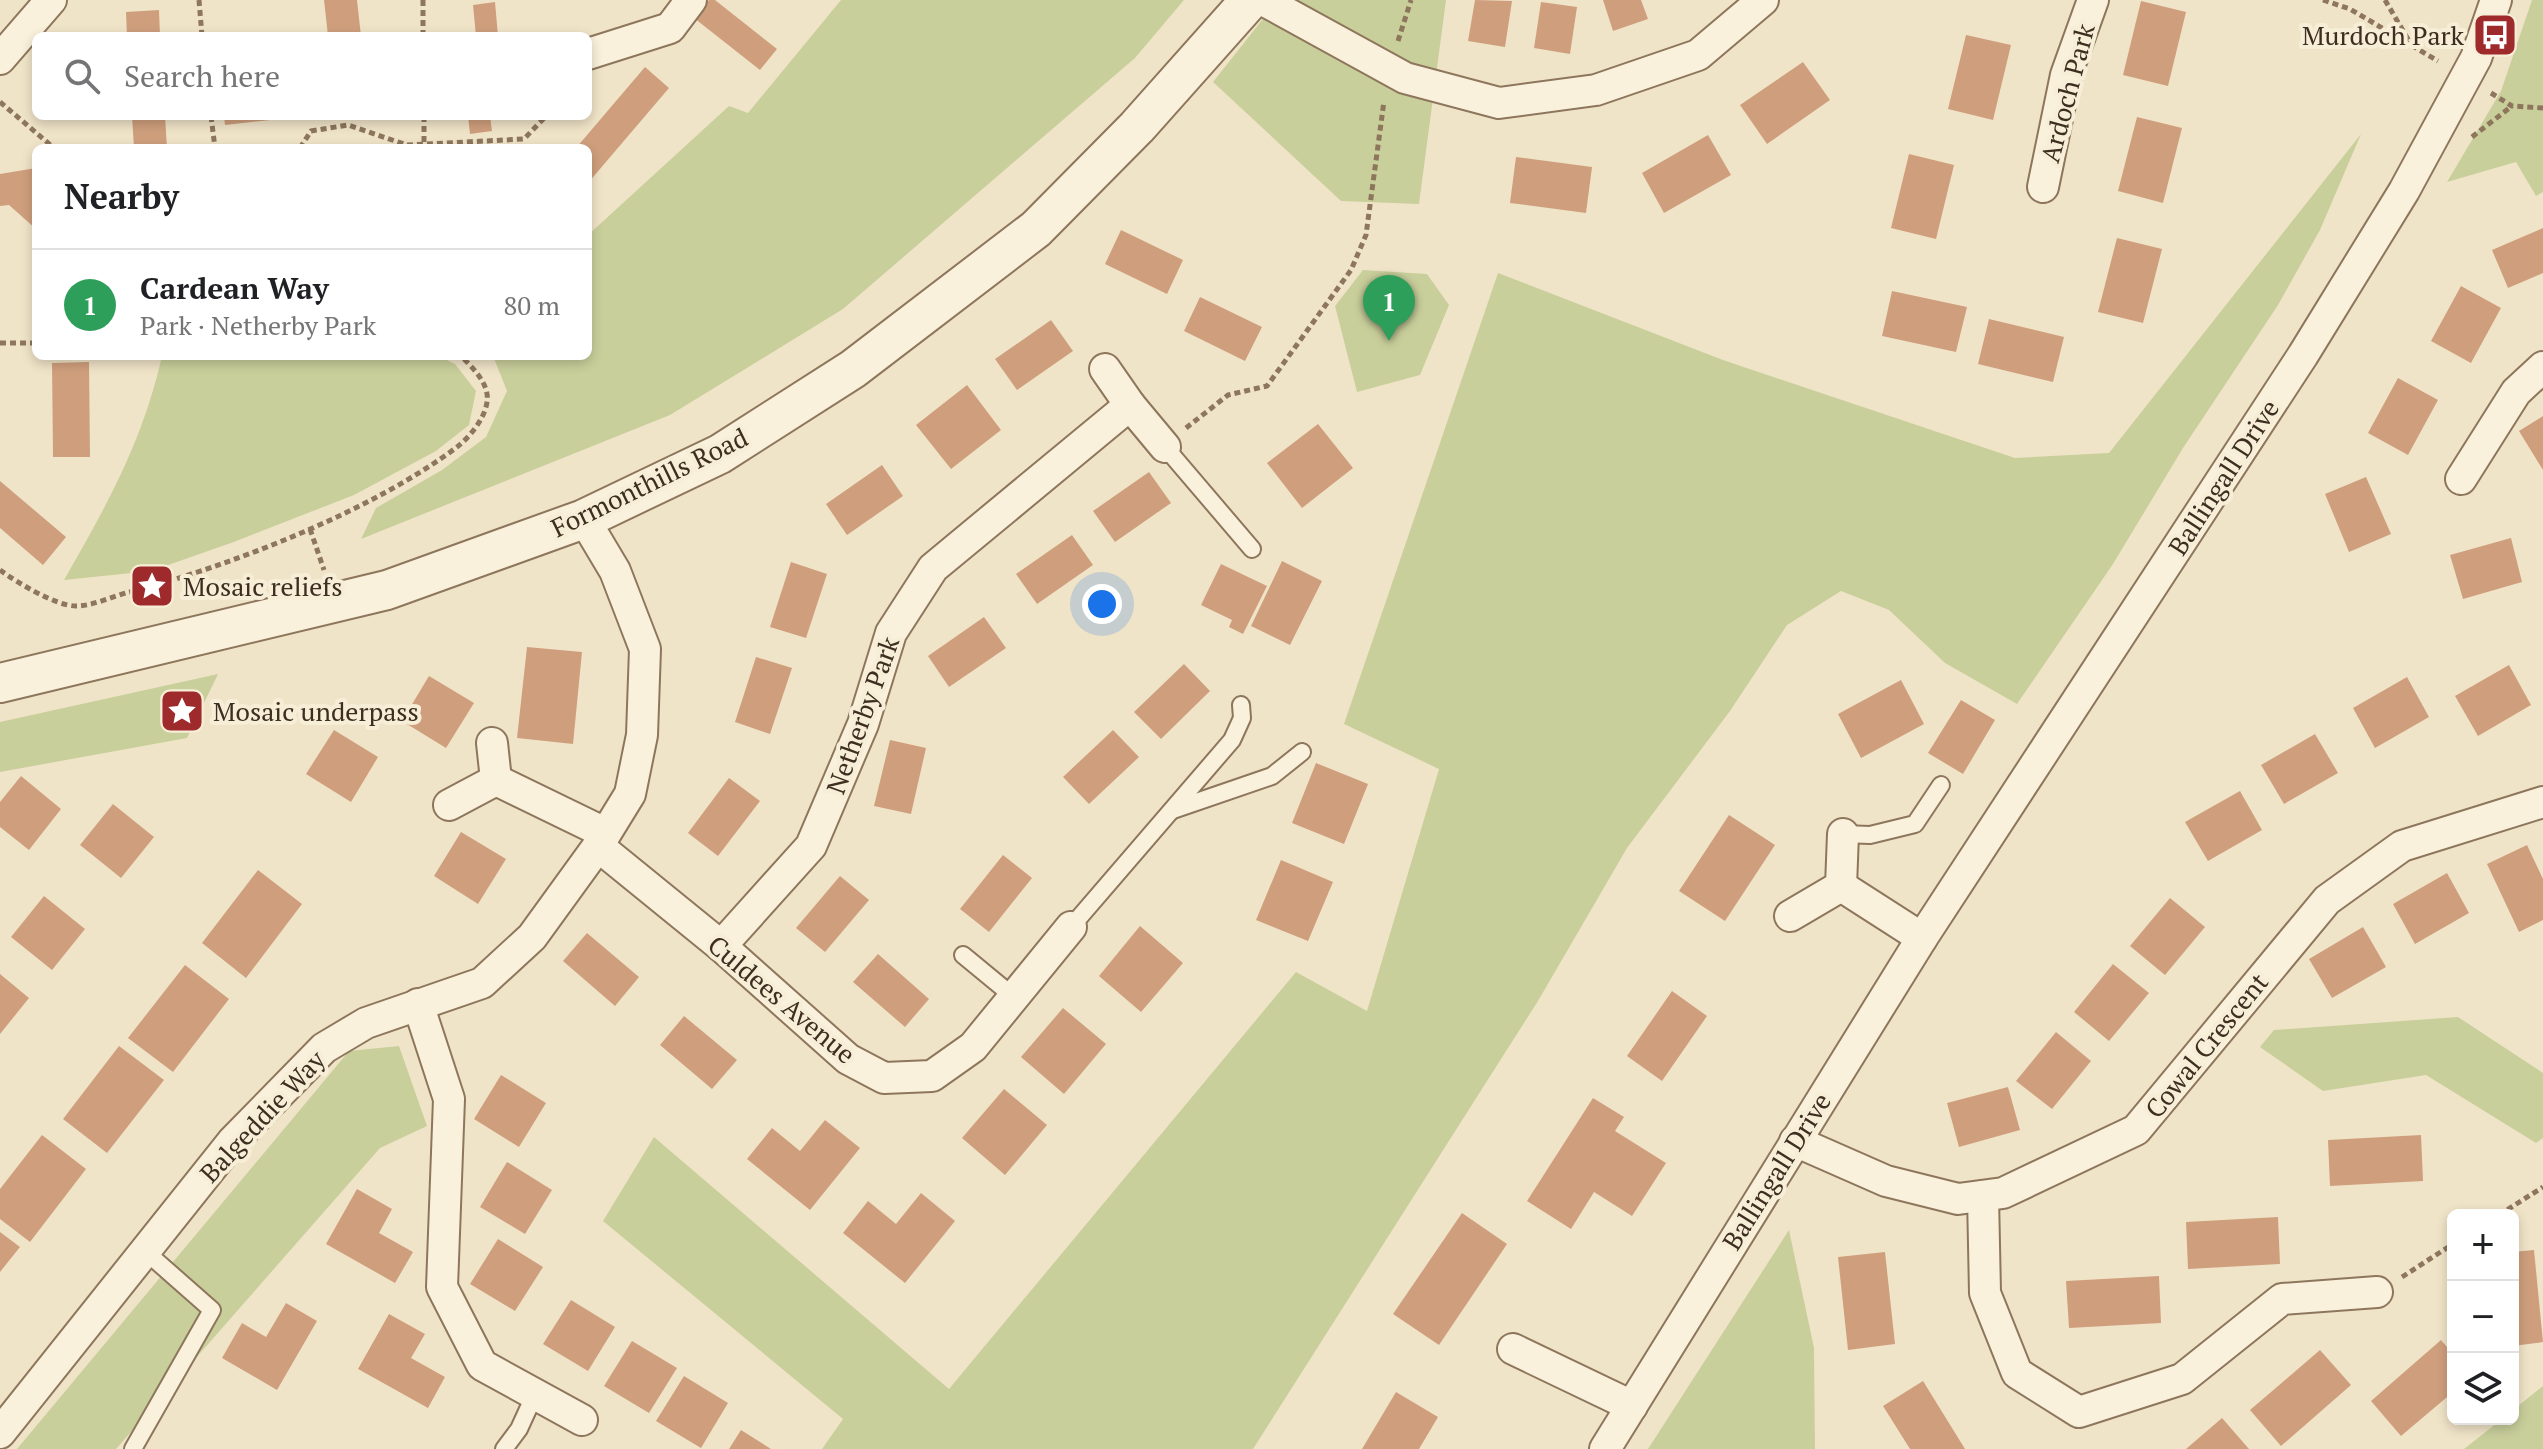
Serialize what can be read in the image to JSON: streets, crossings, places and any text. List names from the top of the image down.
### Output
{
  "streets": {
    "street": [
      "Ardoch Park",
      "Ballingall Drive",
      "Formonthills Road",
      "Netherby Park",
      "Culdees Avenue",
      "Cowal Crescent",
      "Balgeddie Way"
    ]
  },
  "crossings": [
    ["Ballingall Drive", "Cowal Crescent"],
    ["Formonthills Road", "Balgeddie Way"],
    ["Netherby Park", "Culdees Avenue"],
    ["Culdees Avenue", "Balgeddie Way"]
  ],
  "places": {
    "bus stop": ["Murdoch Park"],
    "place": ["Mosaic reliefs", "Mosaic underpass"]
  },
  "page": {
    "search": "Search here",
    "heading": "Nearby",
    "list": [
      {
        "mark": "1",
        "name": "Cardean Way",
        "note": "Park · Netherby Park",
        "value": "80 m"
      }
    ],
    "pins": "1",
    "map_buttons": ["+", "−"]
  }
}
